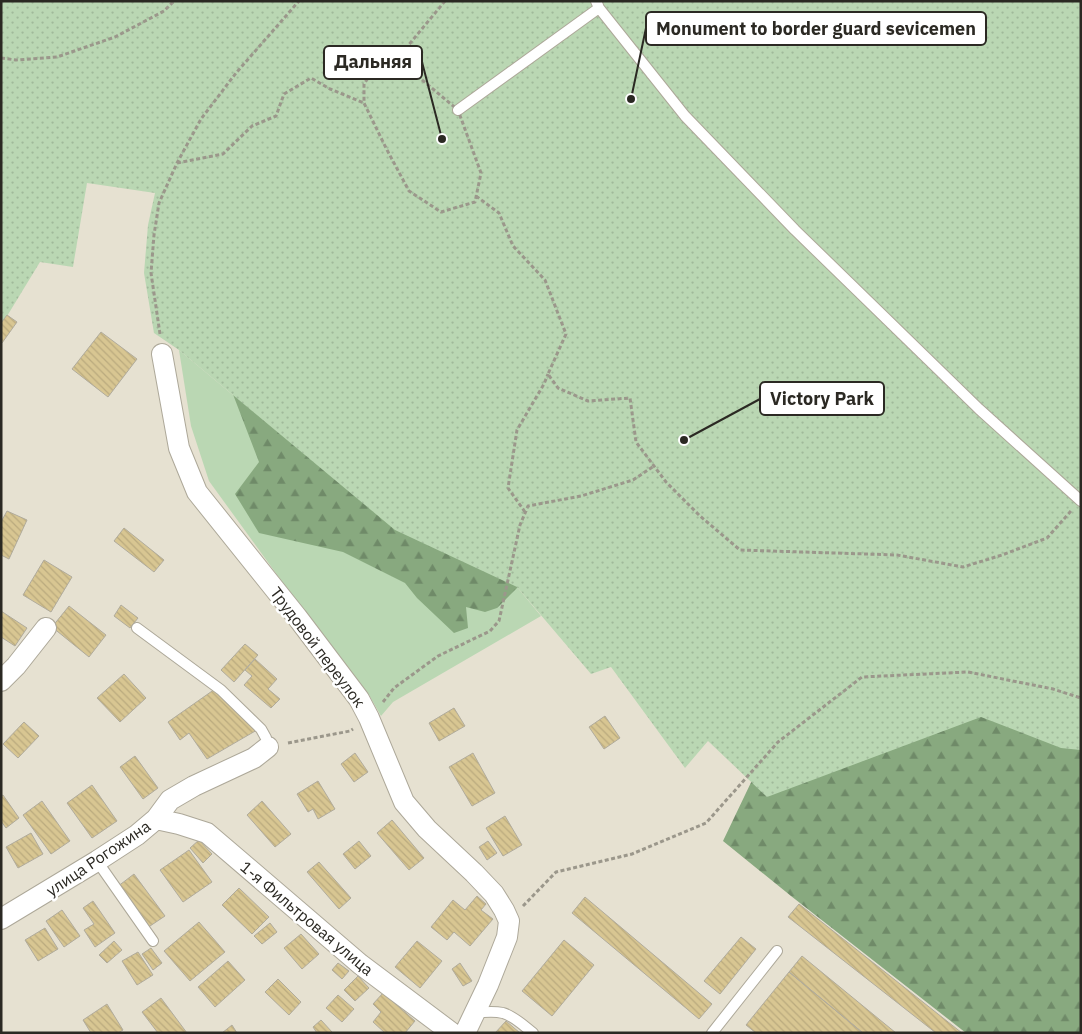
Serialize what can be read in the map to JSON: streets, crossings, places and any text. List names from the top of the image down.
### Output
{
  "streets": {
    "street": ["Трудовой переулок", "улица Рогожина", "1-я Фильтровая улица"]
  },
  "crossings": [
    ["улица Рогожина", "1-я Фильтровая улица"]
  ],
  "places": ["Monument to border guard sevicemen", "Дальняя", "Victory Park"]
}
